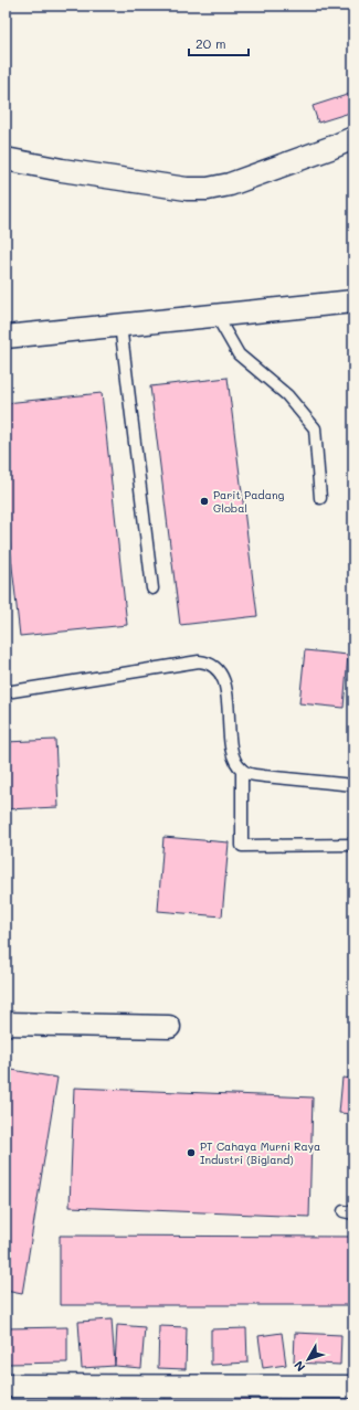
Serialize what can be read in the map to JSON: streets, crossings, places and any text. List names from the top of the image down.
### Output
{
  "places": ["Parit Padang Global", "PT Cahaya Murni Raya Industri (Bigland)"],
  "scale_bar": "20 m",
  "north": "bottom left"
}
